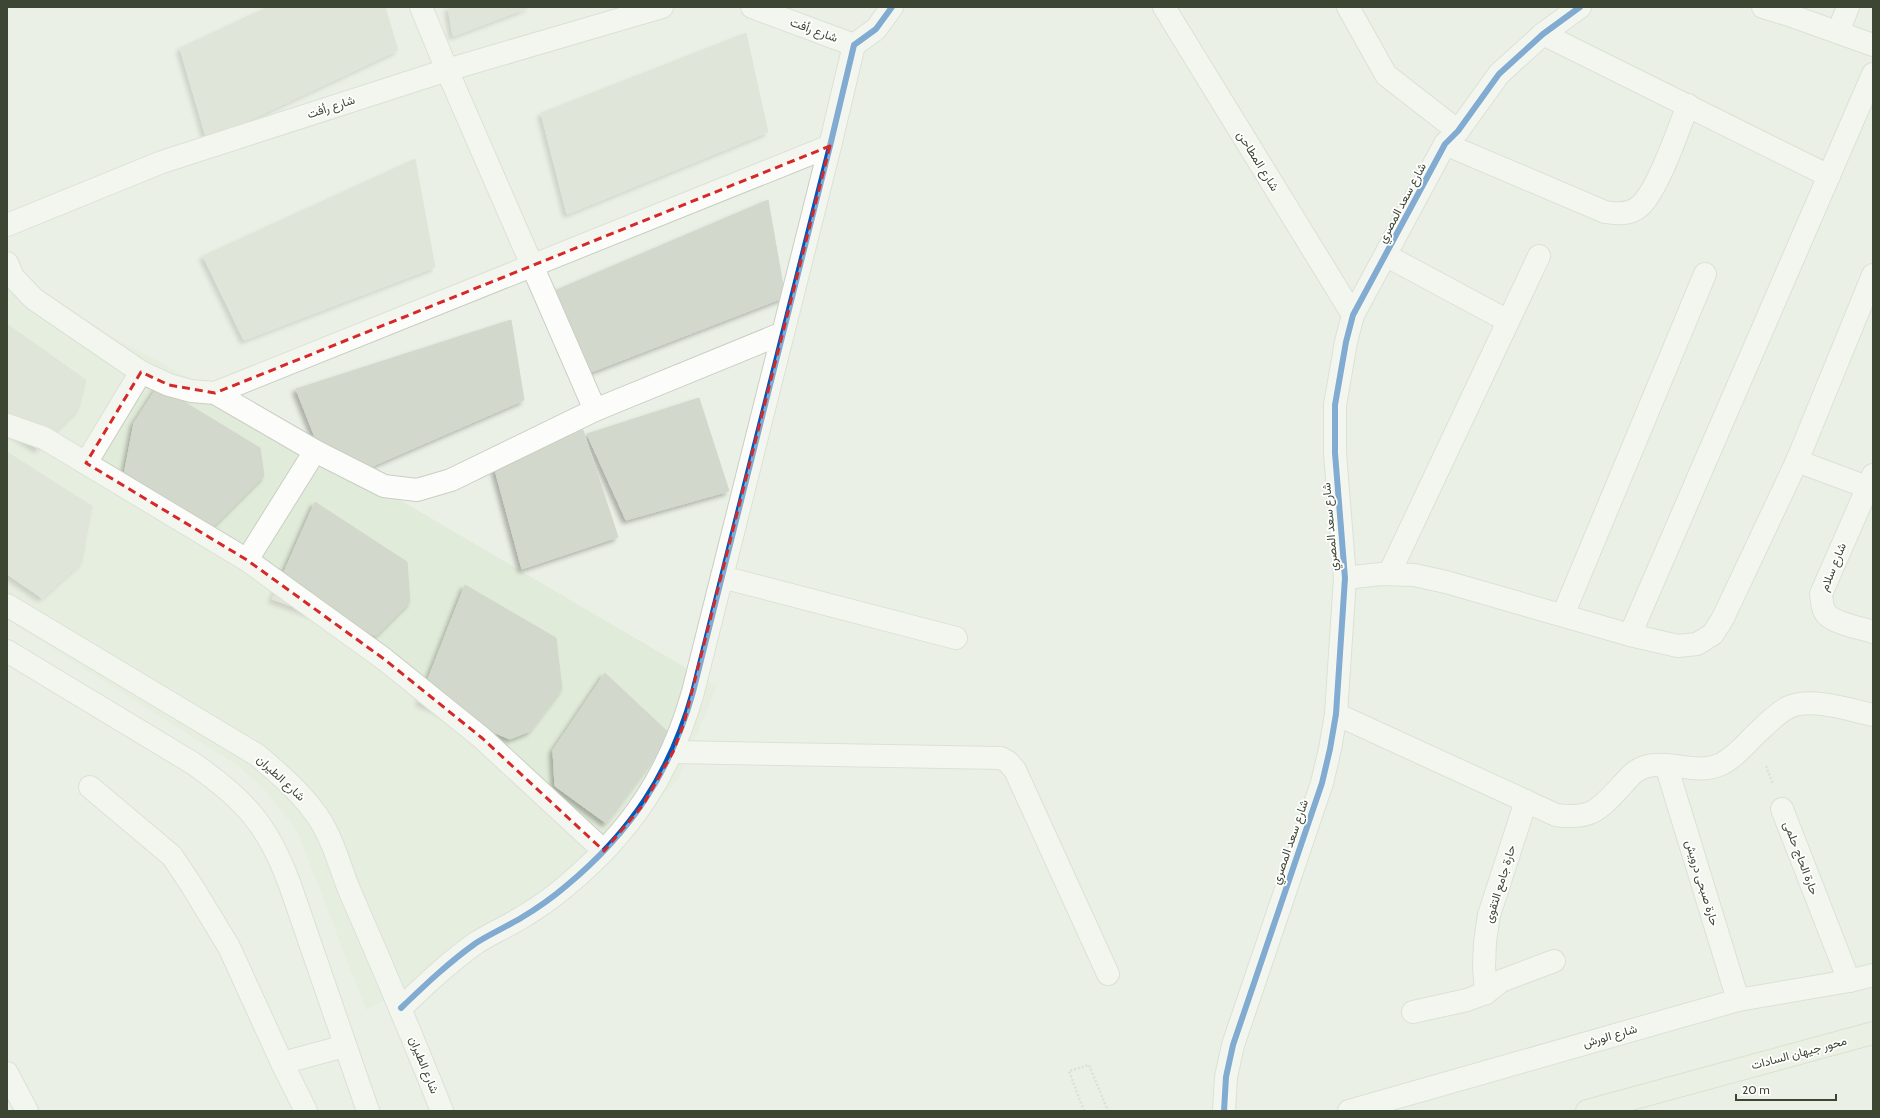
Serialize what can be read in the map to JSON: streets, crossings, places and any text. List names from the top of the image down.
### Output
{
  "streets": {
    "main road": ["محور جيهان السادات"],
    "street": [
      "شارع رأفت",
      "شارع المطاحن",
      "شارع سعد المصري",
      "شارع سلام",
      "شارع الطيران",
      "حارة الحاج حلمى",
      "حارة صبحى درويش",
      "حارة جامع التقوى",
      "شارع الورش"
    ]
  },
  "crossings": [
    ["شارع المطاحن", "شارع سعد المصري"],
    ["حارة الحاج حلمى", "شارع الورش"],
    ["حارة صبحى درويش", "شارع الورش"]
  ],
  "scale_bar": "20 m"
}
